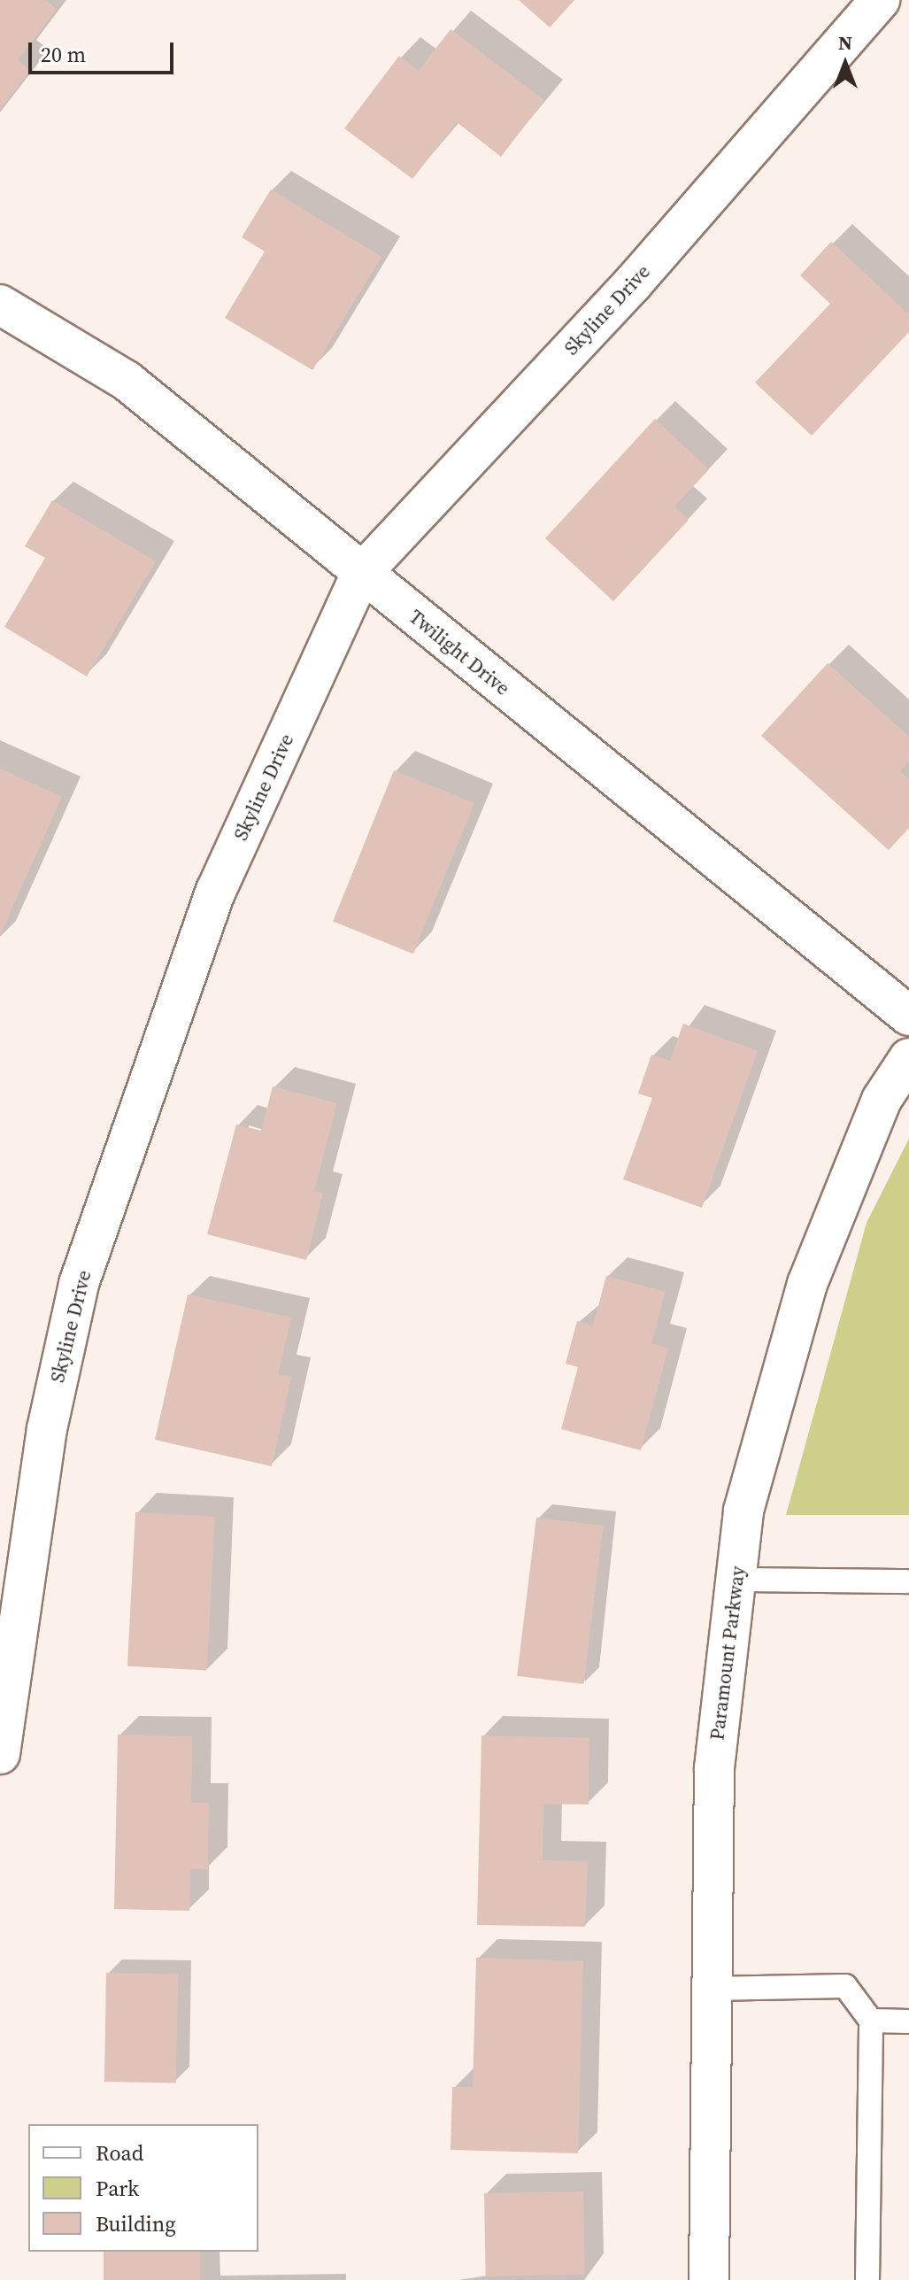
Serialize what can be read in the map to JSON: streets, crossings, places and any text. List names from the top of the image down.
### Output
{
  "streets": {
    "street": ["Skyline Drive", "Twilight Drive", "Paramount Parkway"]
  },
  "crossings": [
    ["Skyline Drive", "Twilight Drive"]
  ],
  "legend": ["Road", "Park", "Building"],
  "scale_bar": "20 m",
  "north": "top"
}
